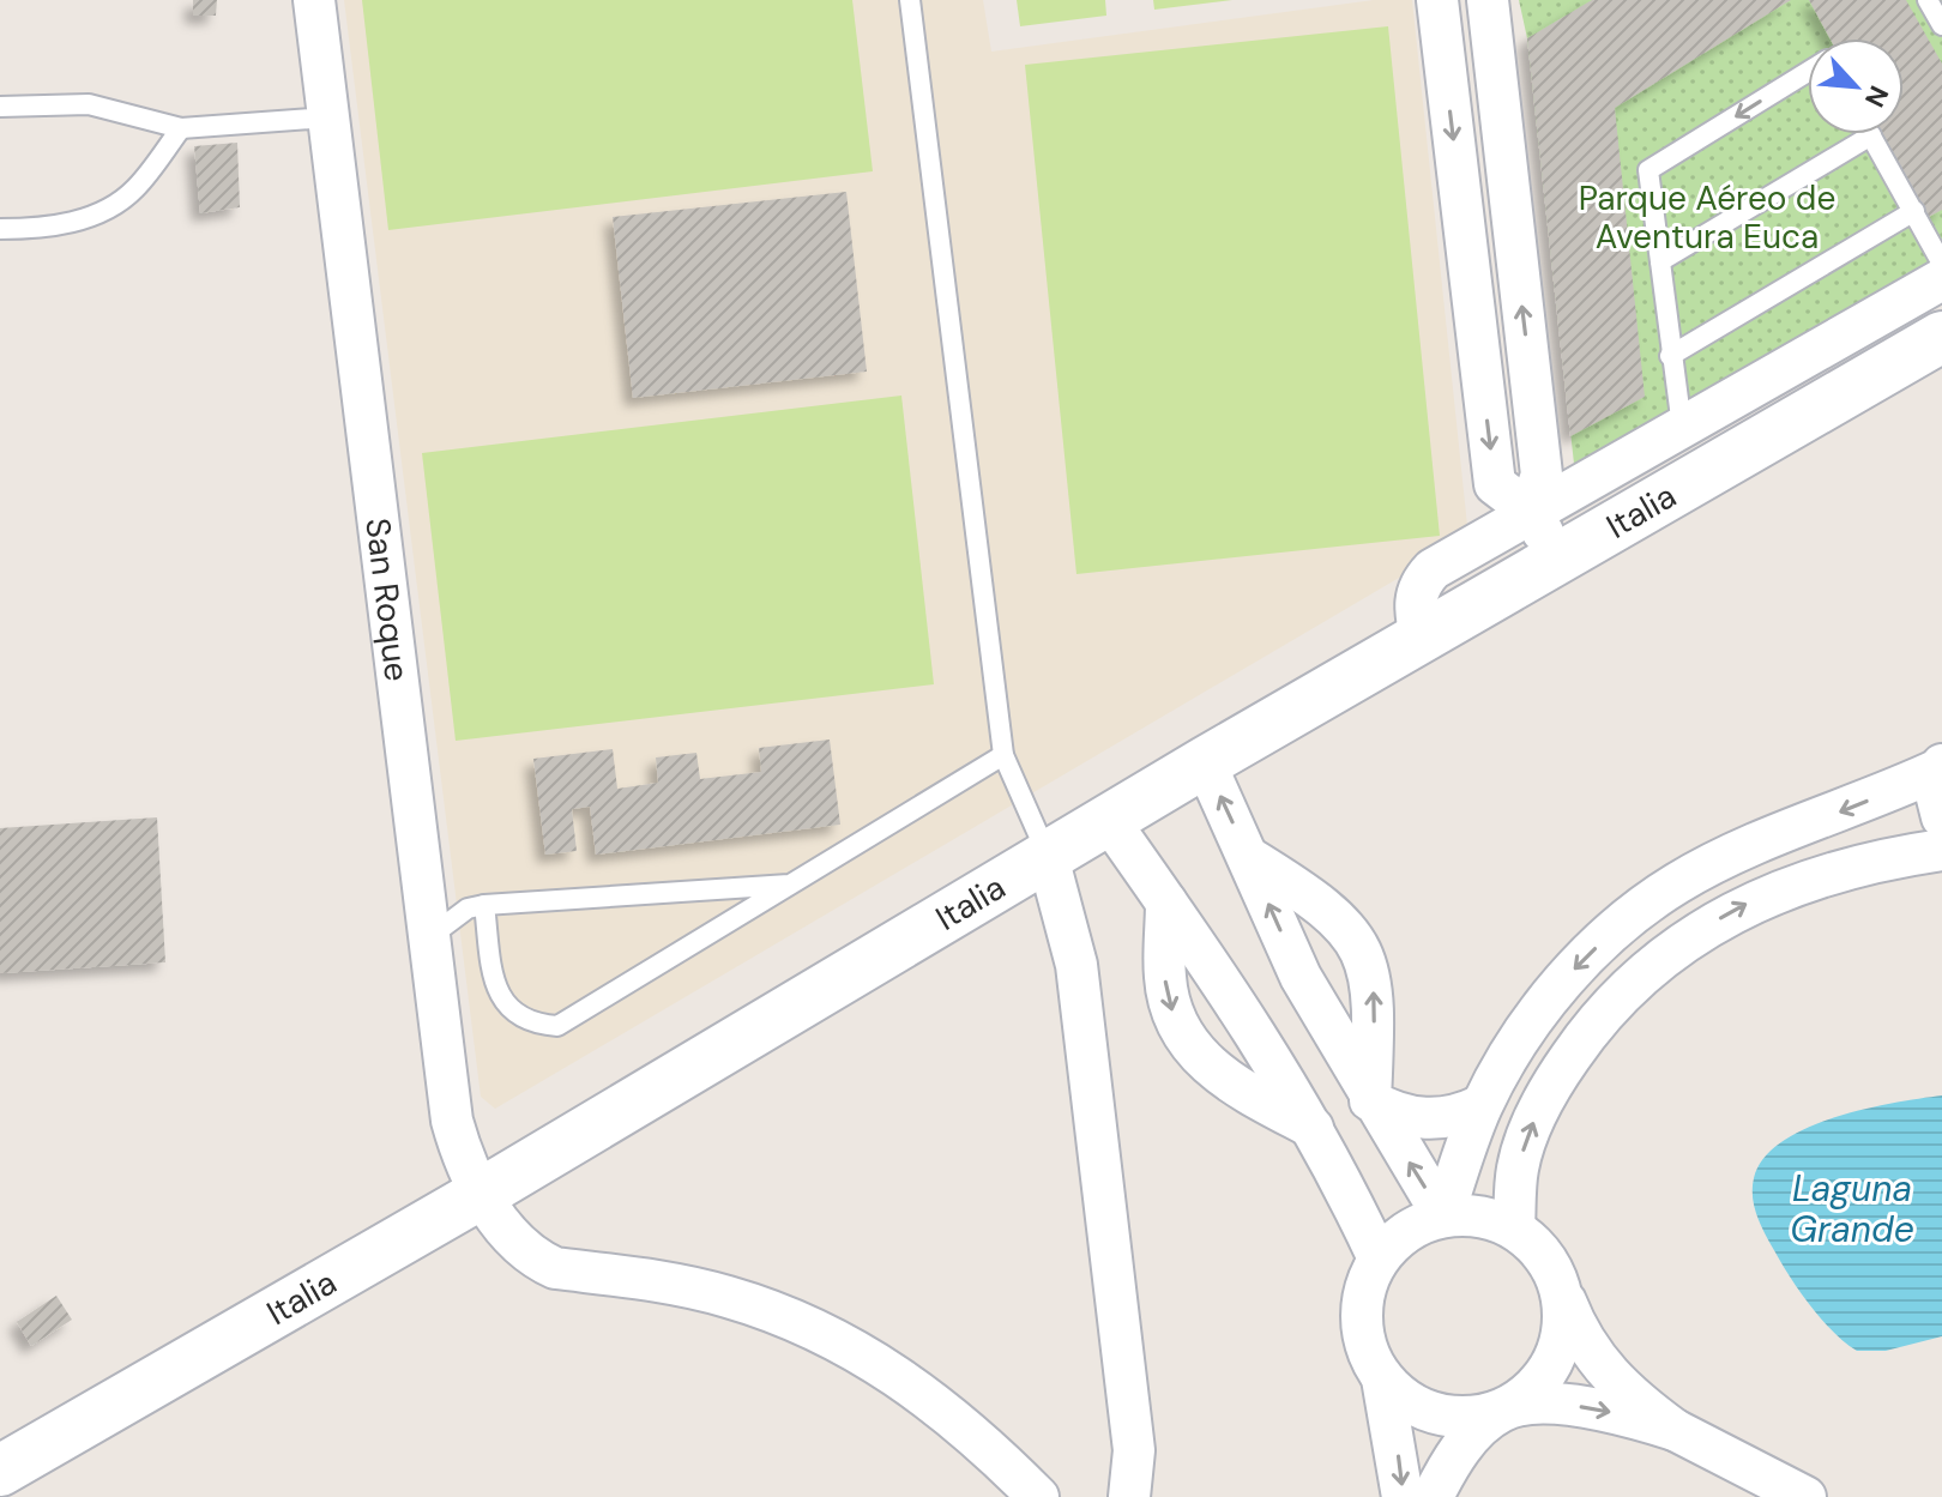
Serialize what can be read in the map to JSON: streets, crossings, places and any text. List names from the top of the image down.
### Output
{
  "streets": {
    "street": ["Italia", "San Roque"]
  },
  "crossings": [
    ["Italia", "San Roque"]
  ],
  "water": ["Laguna Grande"],
  "parks": ["Parque Aéreo de Aventura Euca"],
  "north": "bottom right"
}
